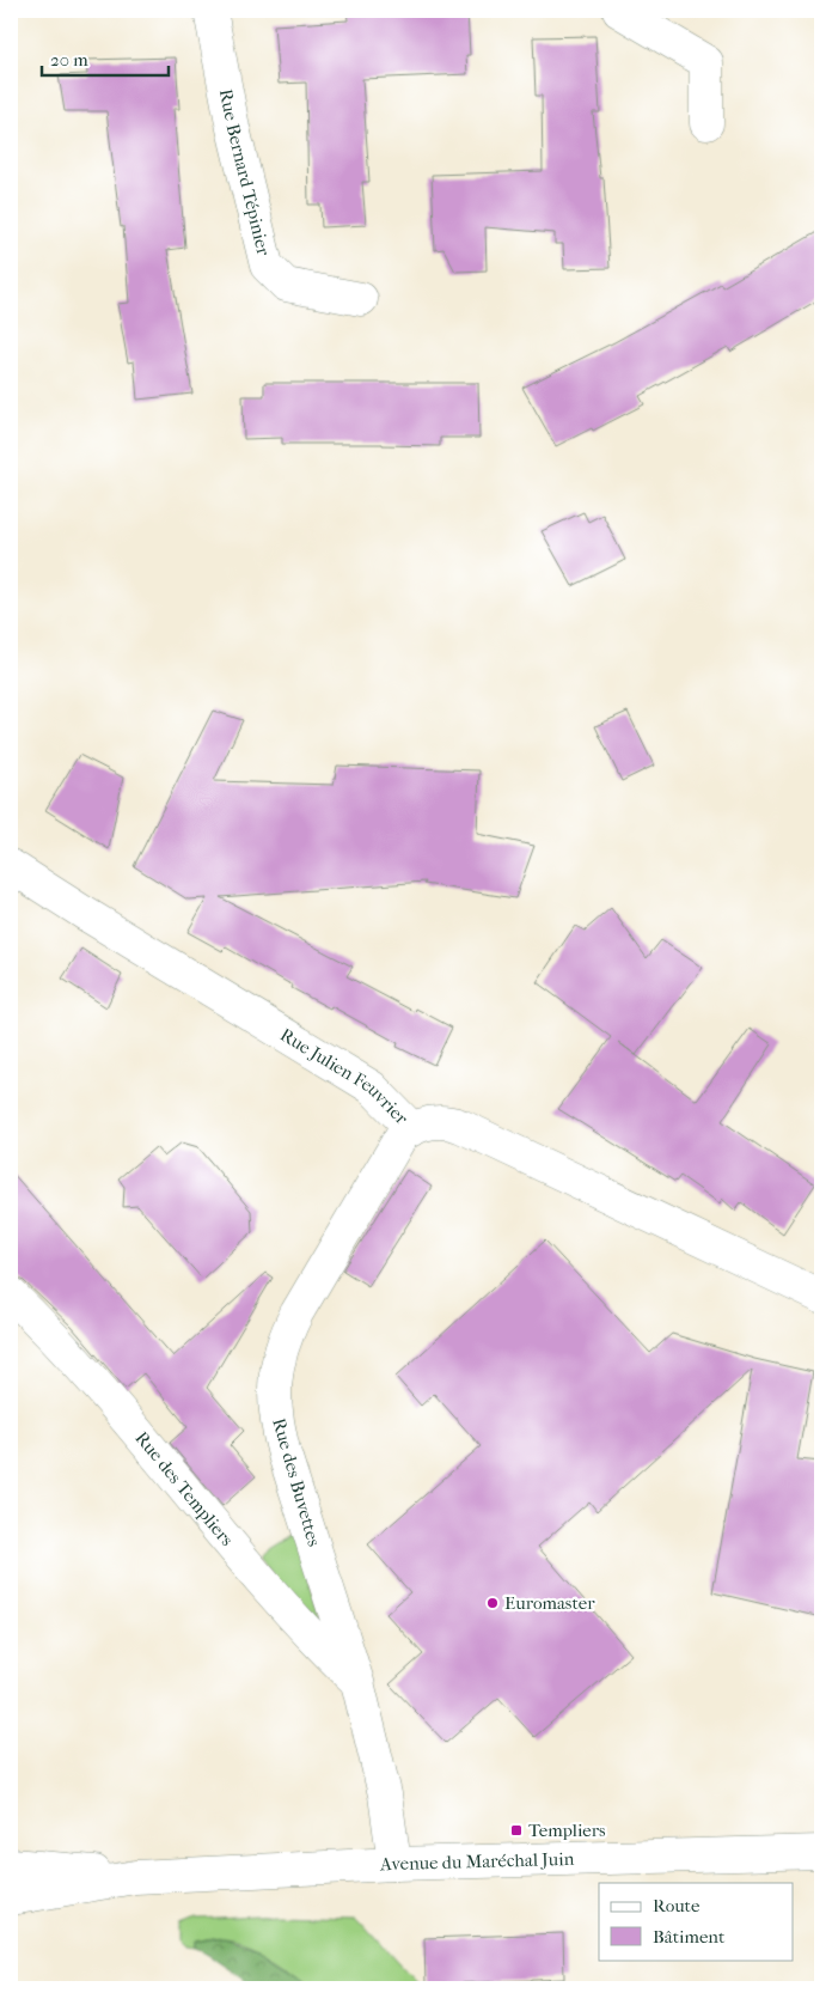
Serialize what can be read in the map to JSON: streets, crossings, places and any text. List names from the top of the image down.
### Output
{
  "streets": {
    "street": [
      "Rue Bernard Tépinier",
      "Rue Julien Feuvrier",
      "Rue des Buvettes",
      "Rue des Templiers",
      "Avenue du Maréchal Juin"
    ]
  },
  "crossings": [
    ["Rue Julien Feuvrier", "Rue des Buvettes"],
    ["Rue des Buvettes", "Rue des Templiers"],
    ["Rue des Buvettes", "Avenue du Maréchal Juin"]
  ],
  "places": {
    "other": ["Euromaster"],
    "transit": ["Templiers"]
  },
  "legend": ["Route", "Bâtiment"],
  "scale_bar": "20 m"
}
